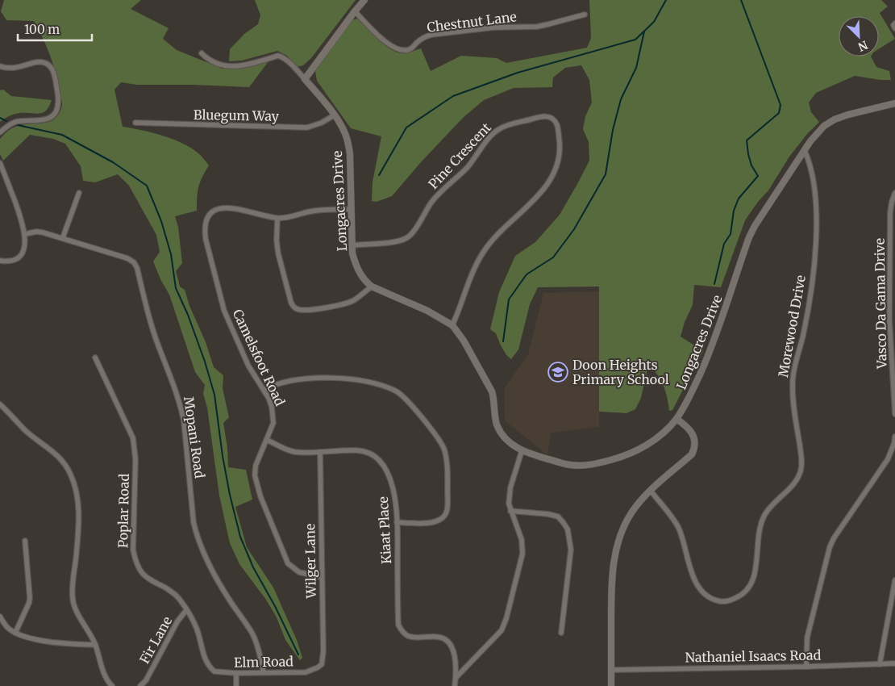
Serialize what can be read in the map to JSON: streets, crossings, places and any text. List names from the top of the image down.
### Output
{
  "streets": {
    "street": [
      "Chestnut Lane",
      "Bluegum Way",
      "Pine Crescent",
      "Longacres Drive",
      "Vasco Da Gama Drive",
      "Morewood Drive",
      "Camelsfoot Road",
      "Mopani Road",
      "Poplar Road",
      "Kiaat Place",
      "Wilger Lane",
      "Fir Lane",
      "Nathaniel Isaacs Road",
      "Elm Road"
    ]
  },
  "crossings": [
    ["Bluegum Way", "Longacres Drive"],
    ["Pine Crescent", "Longacres Drive"],
    ["Longacres Drive", "Morewood Drive"],
    ["Longacres Drive", "Camelsfoot Road"],
    ["Camelsfoot Road", "Kiaat Place"],
    ["Camelsfoot Road", "Wilger Lane"],
    ["Mopani Road", "Elm Road"],
    ["Poplar Road", "Fir Lane"],
    ["Poplar Road", "Elm Road"],
    ["Kiaat Place", "Wilger Lane"],
    ["Wilger Lane", "Elm Road"]
  ],
  "places": {
    "school or university": ["Doon Heights Primary School"]
  },
  "scale_bar": "100 m",
  "north": "bottom right"
}
